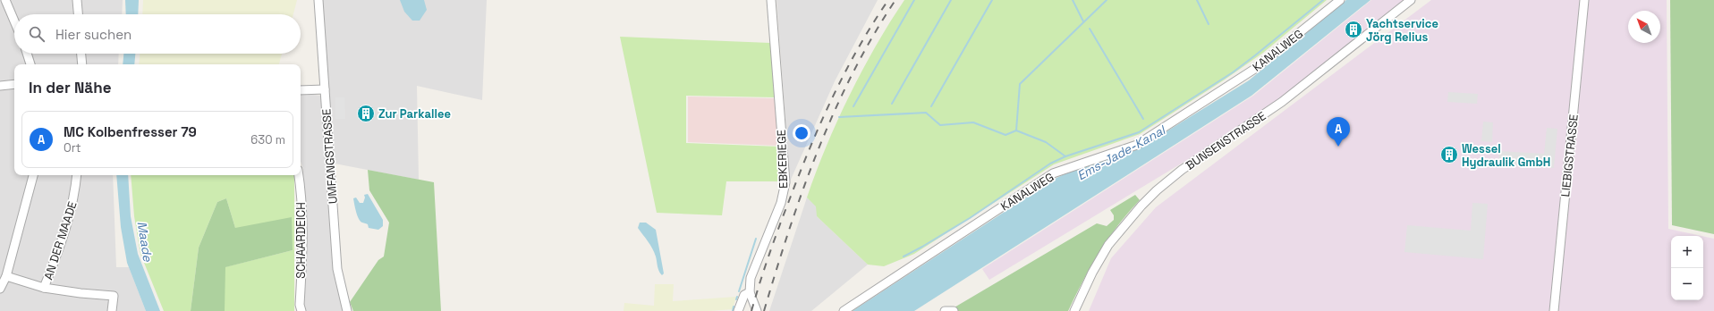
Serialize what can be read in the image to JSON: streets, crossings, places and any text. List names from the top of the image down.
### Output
{
  "streets": {
    "street": [
      "KANALWEG",
      "BUNSENSTRASSE",
      "LIEBIGSTRASSE",
      "UMFANGSTRASSE",
      "EBKERIEGE",
      "AN DER MAADE",
      "SCHAARDEICH"
    ]
  },
  "water": ["Ems-Jade-Kanal", "Maade"],
  "places": {
    "building": ["Yachtservice Jörg Relius", "Zur Parkallee", "Wessel Hydraulik GmbH"]
  },
  "north": "top left",
  "page": {
    "search": "Hier suchen",
    "heading": "In der Nähe",
    "list": [
      {
        "mark": "A",
        "name": "MC Kolbenfresser 79",
        "note": "Ort",
        "value": "630 m"
      }
    ],
    "pins": "A",
    "map_buttons": ["+", "−"]
  }
}
